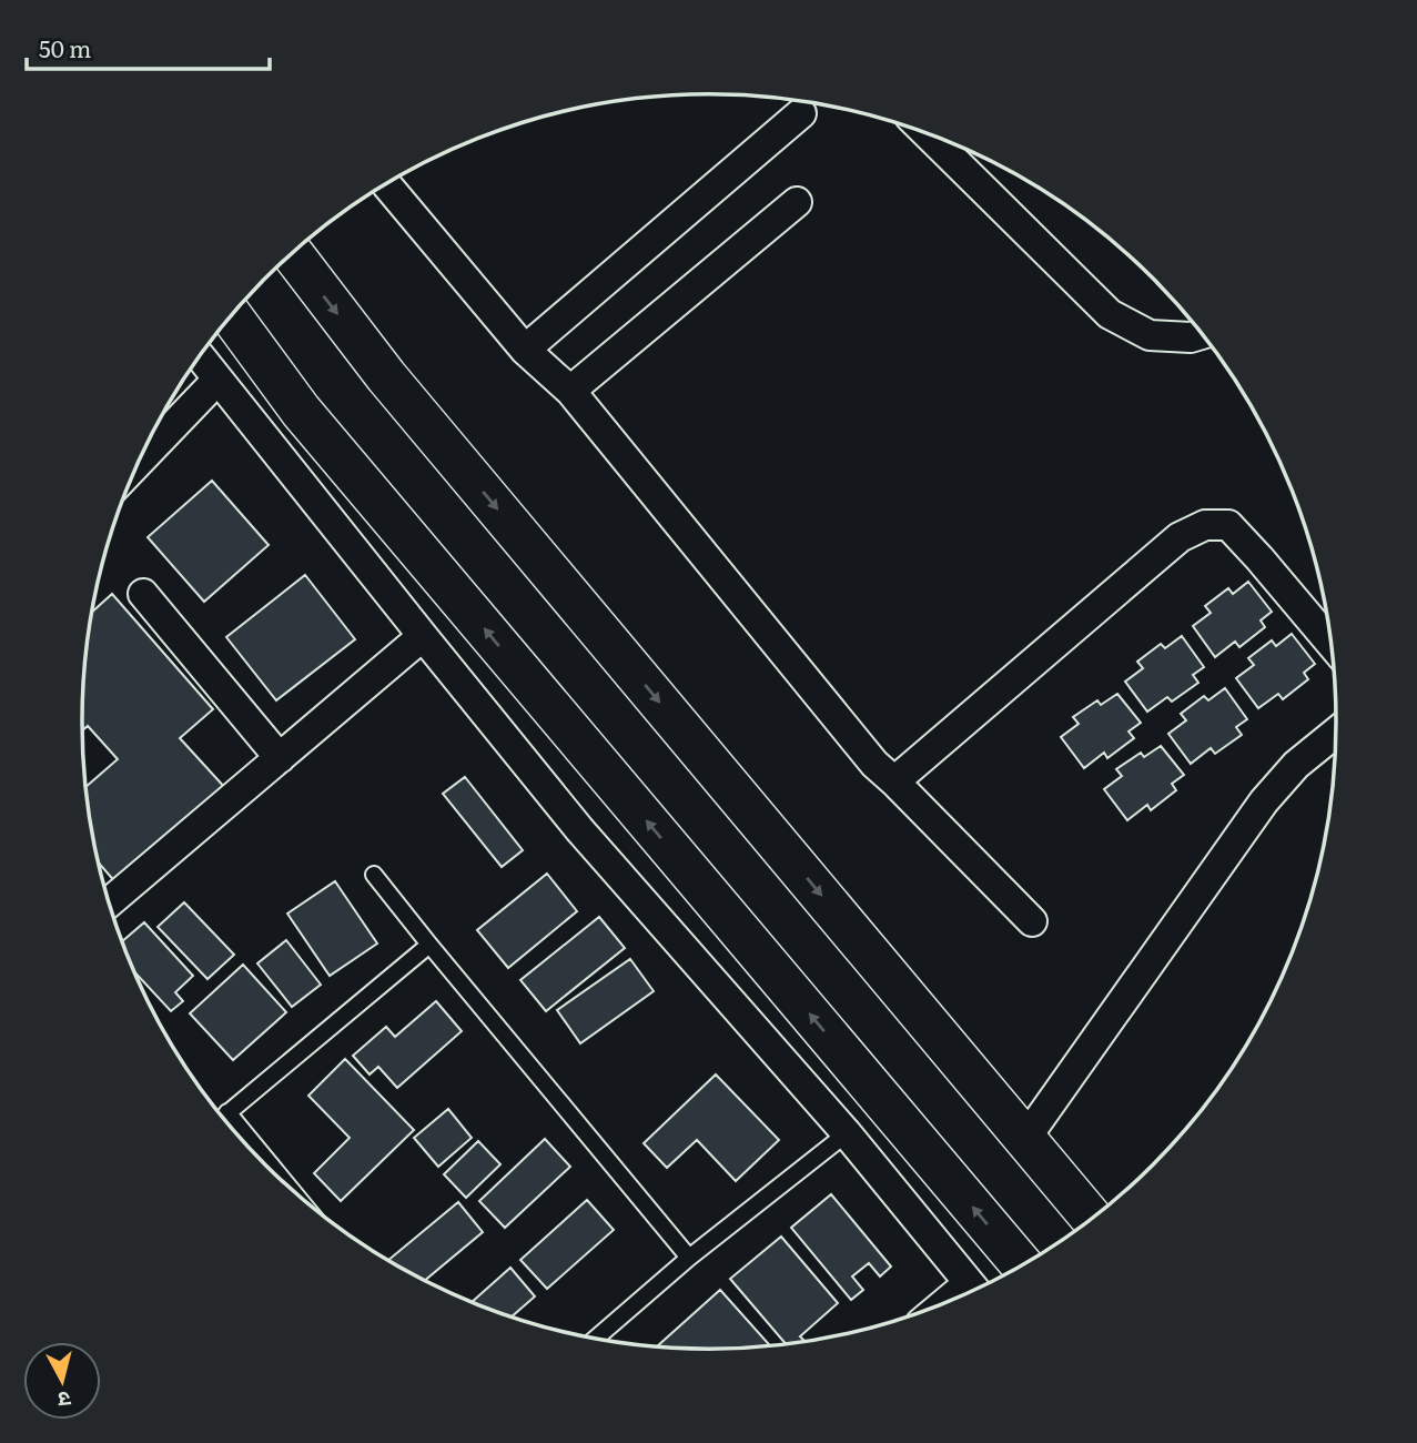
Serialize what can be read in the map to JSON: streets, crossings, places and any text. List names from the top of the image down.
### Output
{
  "scale_bar": "50 m",
  "north": "bottom"
}
